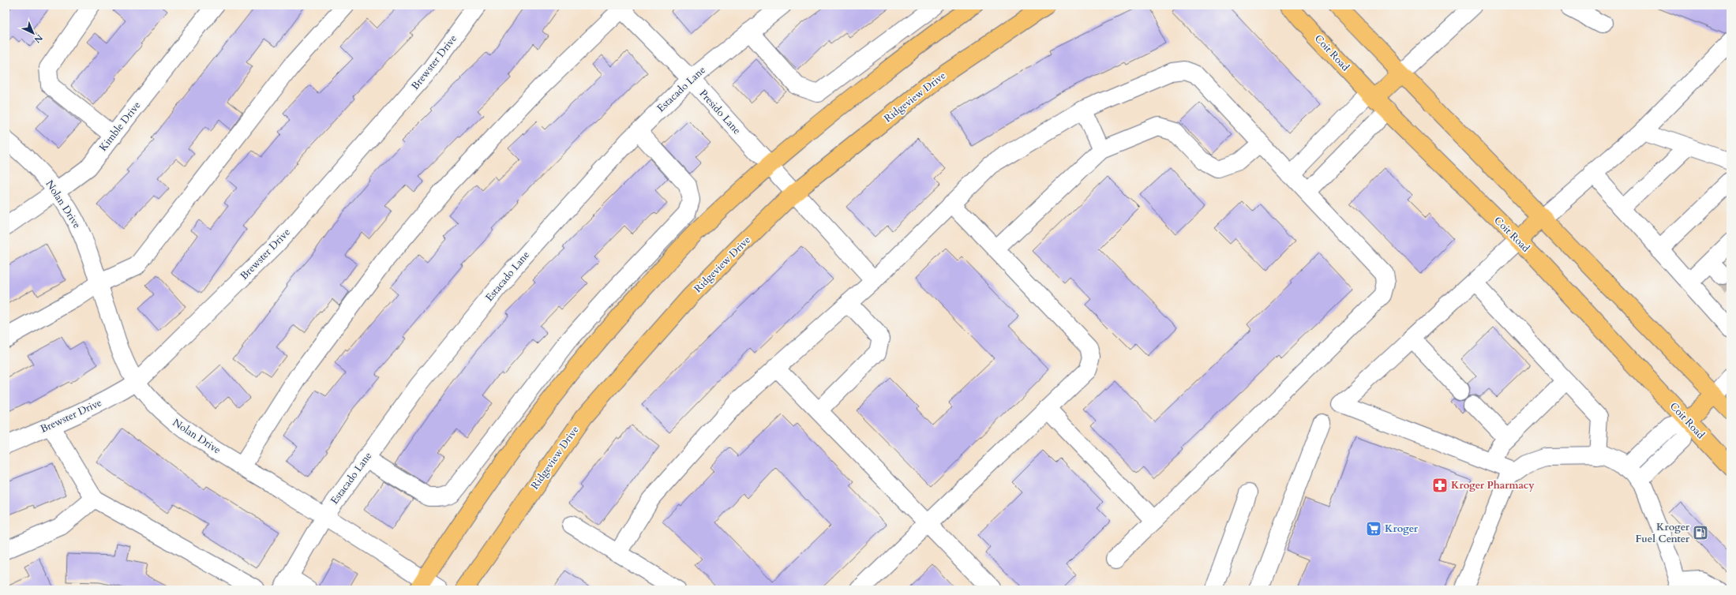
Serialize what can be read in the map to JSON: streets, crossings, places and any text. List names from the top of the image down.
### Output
{
  "streets": {
    "main road": ["Coit Road", "Ridgeview Drive"],
    "street": [
      "Brewster Drive",
      "Estacado Lane",
      "Presido Lane",
      "Kimble Drive",
      "Nolan Drive"
    ]
  },
  "crossings": [
    ["Brewster Drive", "Nolan Drive"],
    ["Estacado Lane", "Presido Lane"],
    ["Estacado Lane", "Nolan Drive"],
    ["Ridgeview Drive", "Presido Lane"],
    ["Kimble Drive", "Nolan Drive"]
  ],
  "places": {
    "pharmacy": ["Kroger Pharmacy"],
    "supermarket": ["Kroger"],
    "fuel station": ["Kroger Fuel Center"]
  },
  "north": "bottom right"
}
